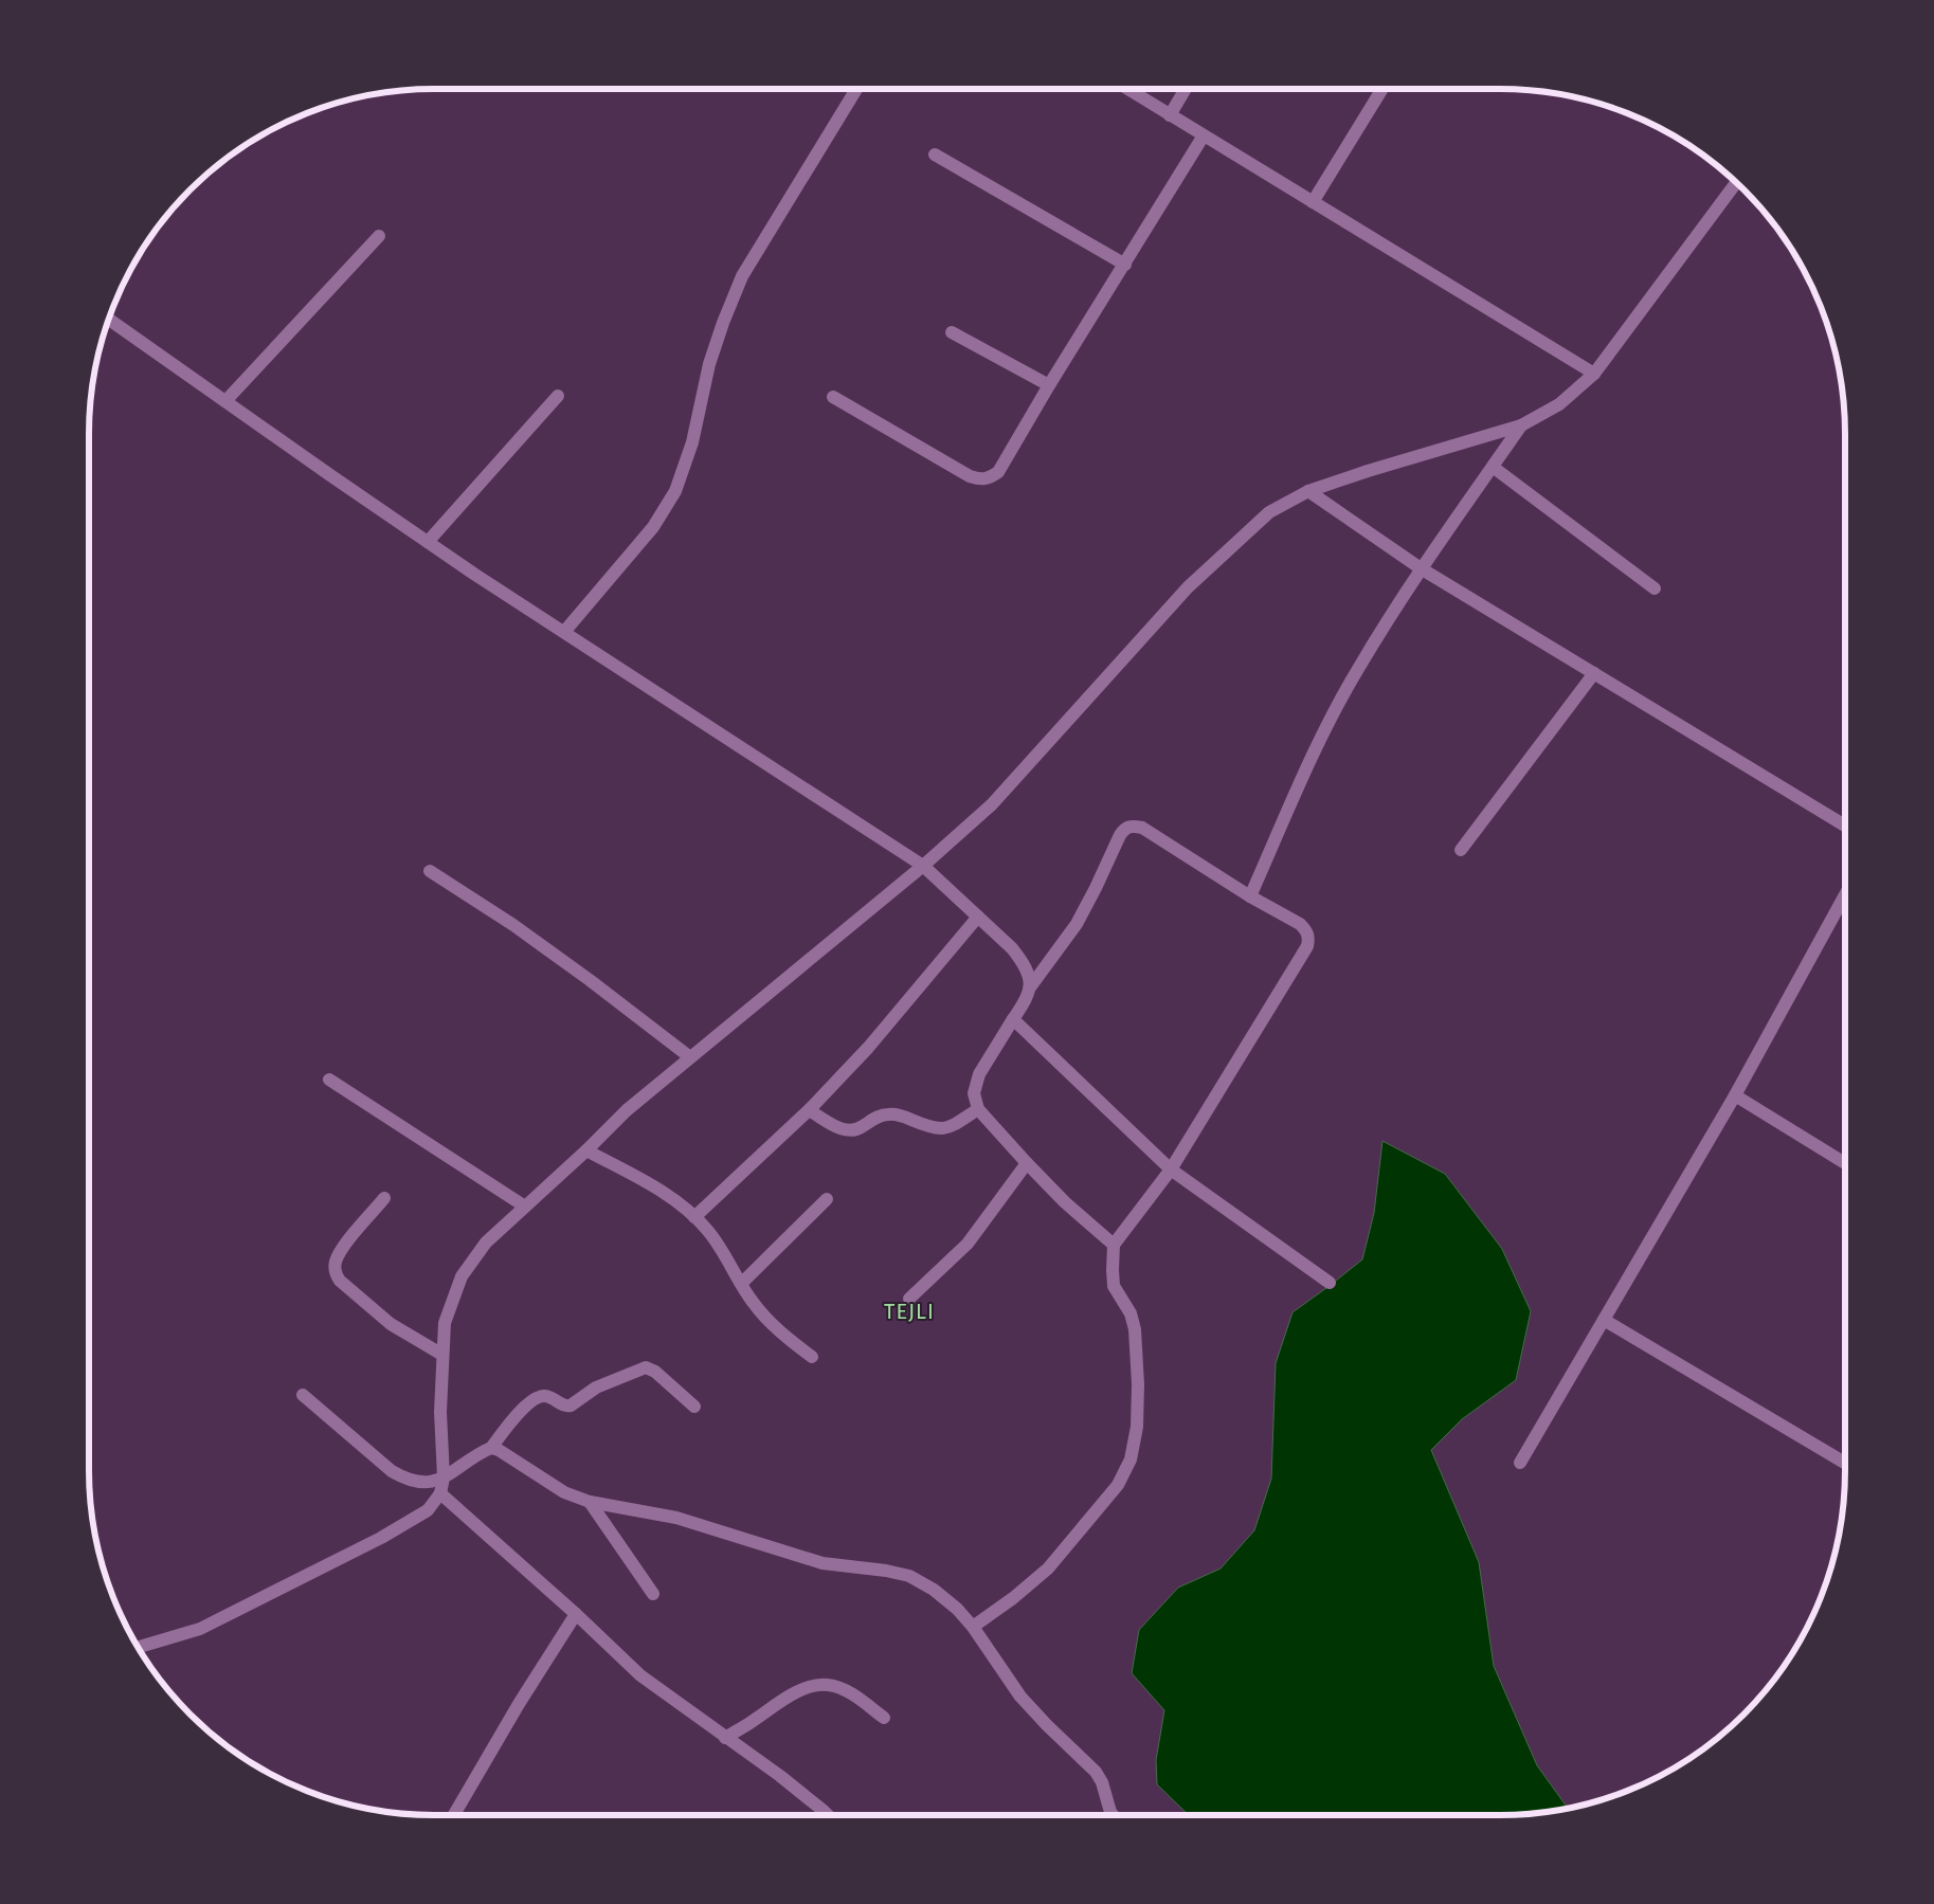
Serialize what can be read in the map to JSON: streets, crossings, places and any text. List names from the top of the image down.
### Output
{
  "districts": ["TEJLI"]
}
